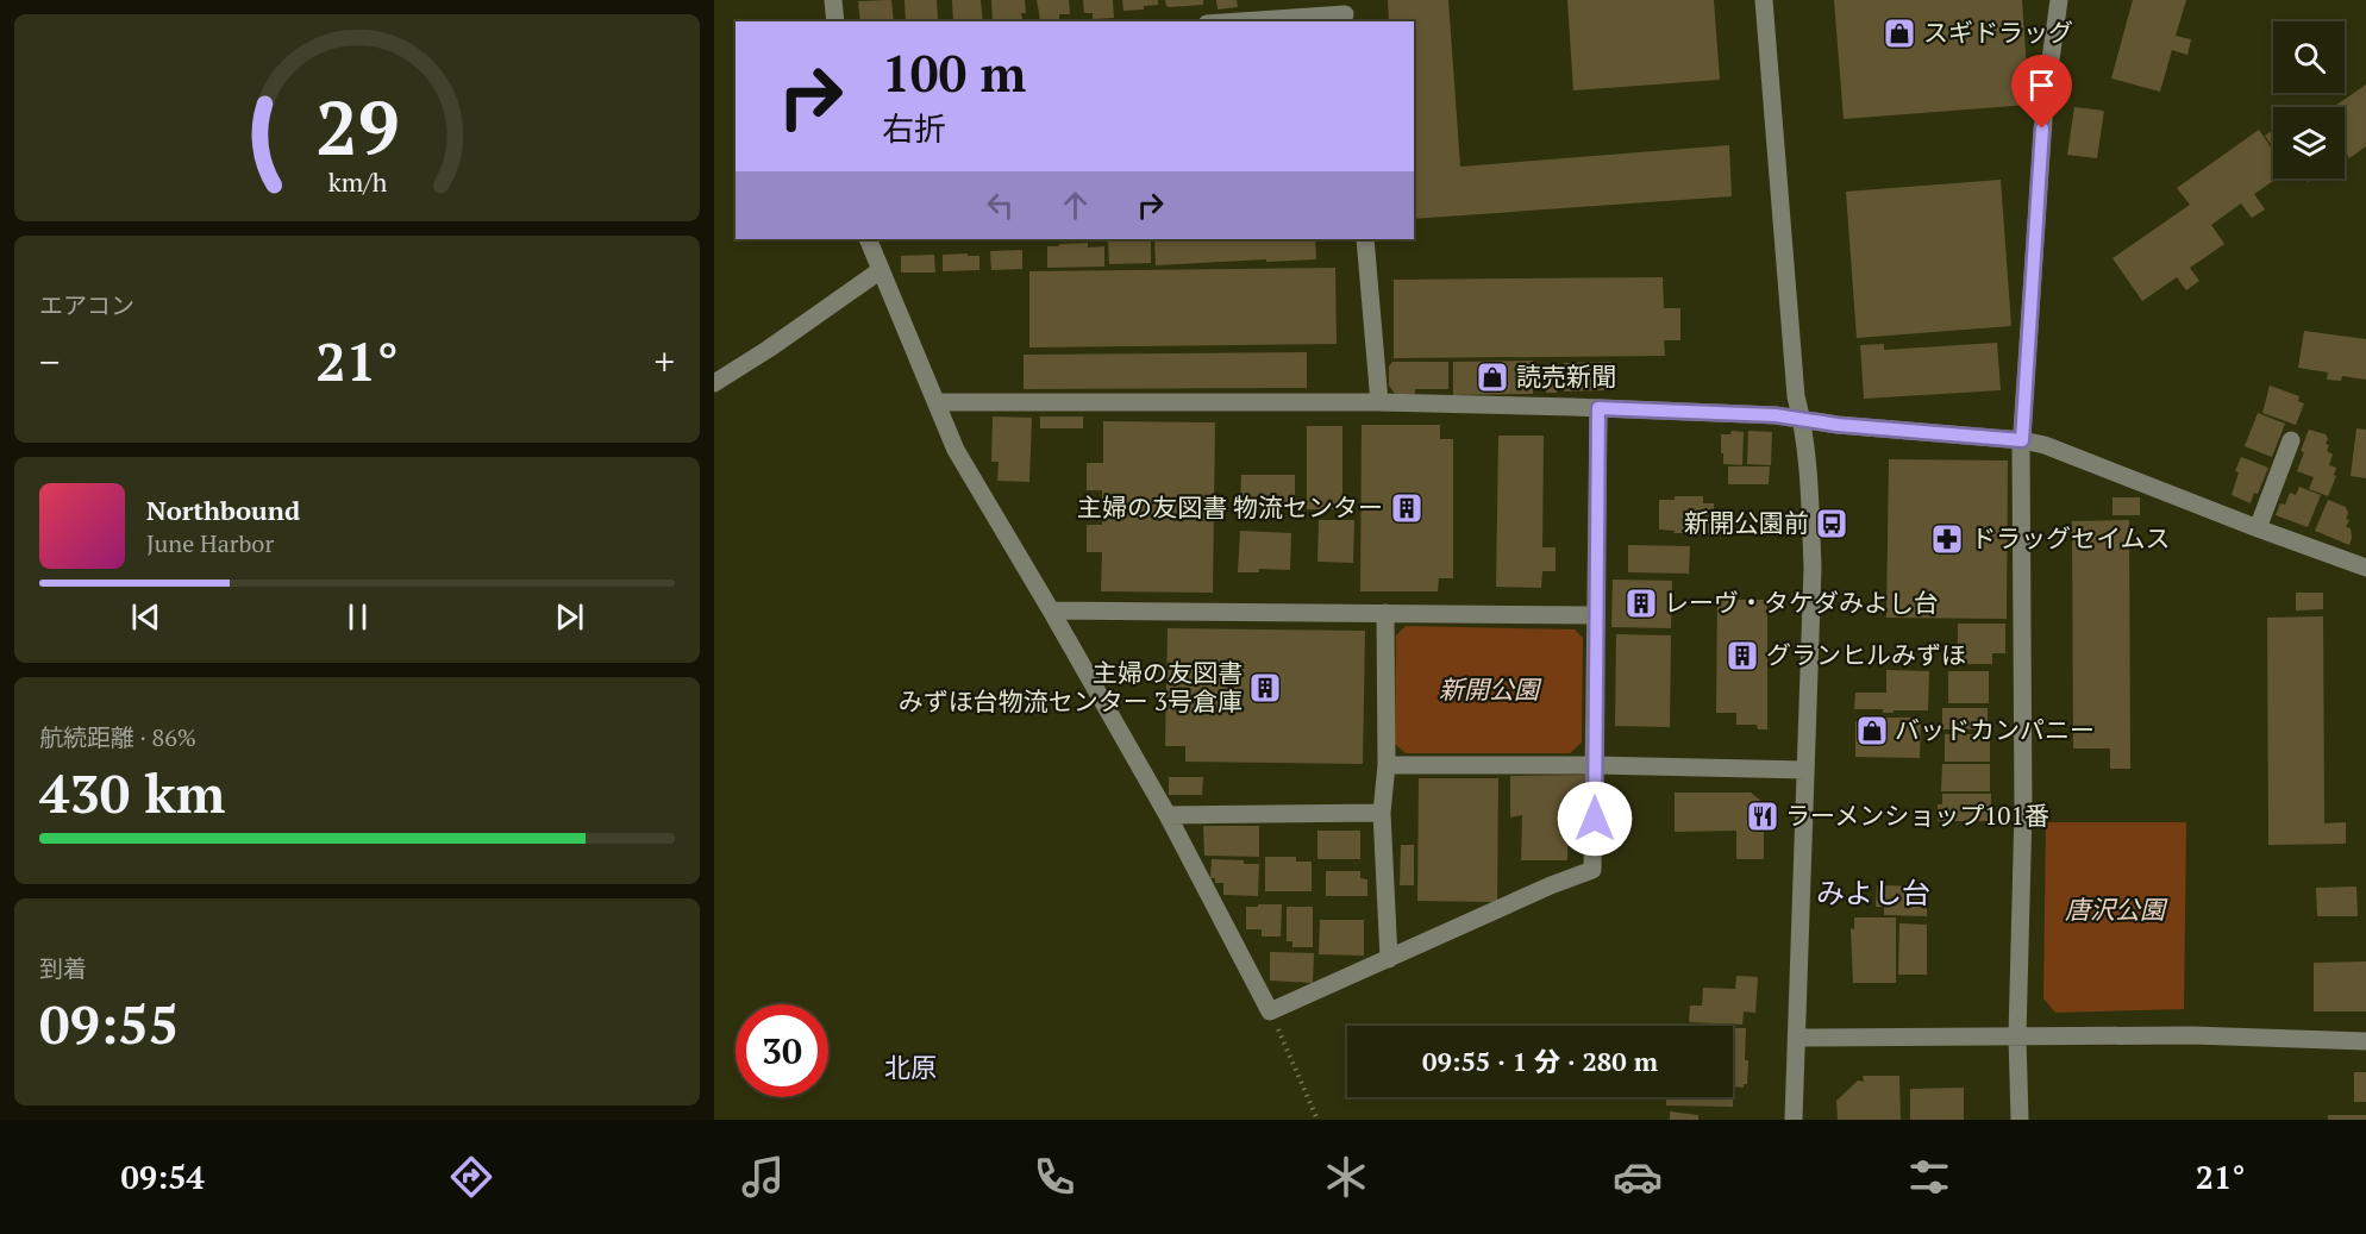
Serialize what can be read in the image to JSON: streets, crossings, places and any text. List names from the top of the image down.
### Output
{
  "districts": ["みよし台", "北原"],
  "parks": ["新開公園", "唐沢公園"],
  "places": {
    "shop": ["スギドラッグ", "読売新聞", "バッドカンパニー"],
    "building": [
      "主婦の友図書 物流センター",
      "レーヴ・タケダみよし台",
      "グランヒルみずほ",
      "主婦の友図書 みずほ台物流センター 3号倉庫"
    ],
    "bus stop": ["新開公園前"],
    "pharmacy": ["ドラッグセイムス"],
    "restaurant": ["ラーメンショップ101番"]
  },
  "page": {
    "turn": ["100 m", "右折"],
    "tile": [
      "エアコン",
      ["航続距離 · 86%", "430 km"],
      ["到着", "09:55"]
    ],
    "heat": ["−", "21°", "+"],
    "song": ["Northbound", "June Harbor"],
    "limit": "30",
    "trip": "09:55 · 1 分 · 280 m",
    "tabs": ["09:54", "21°"],
    "gauge": ["29", "km/h"]
  }
}
